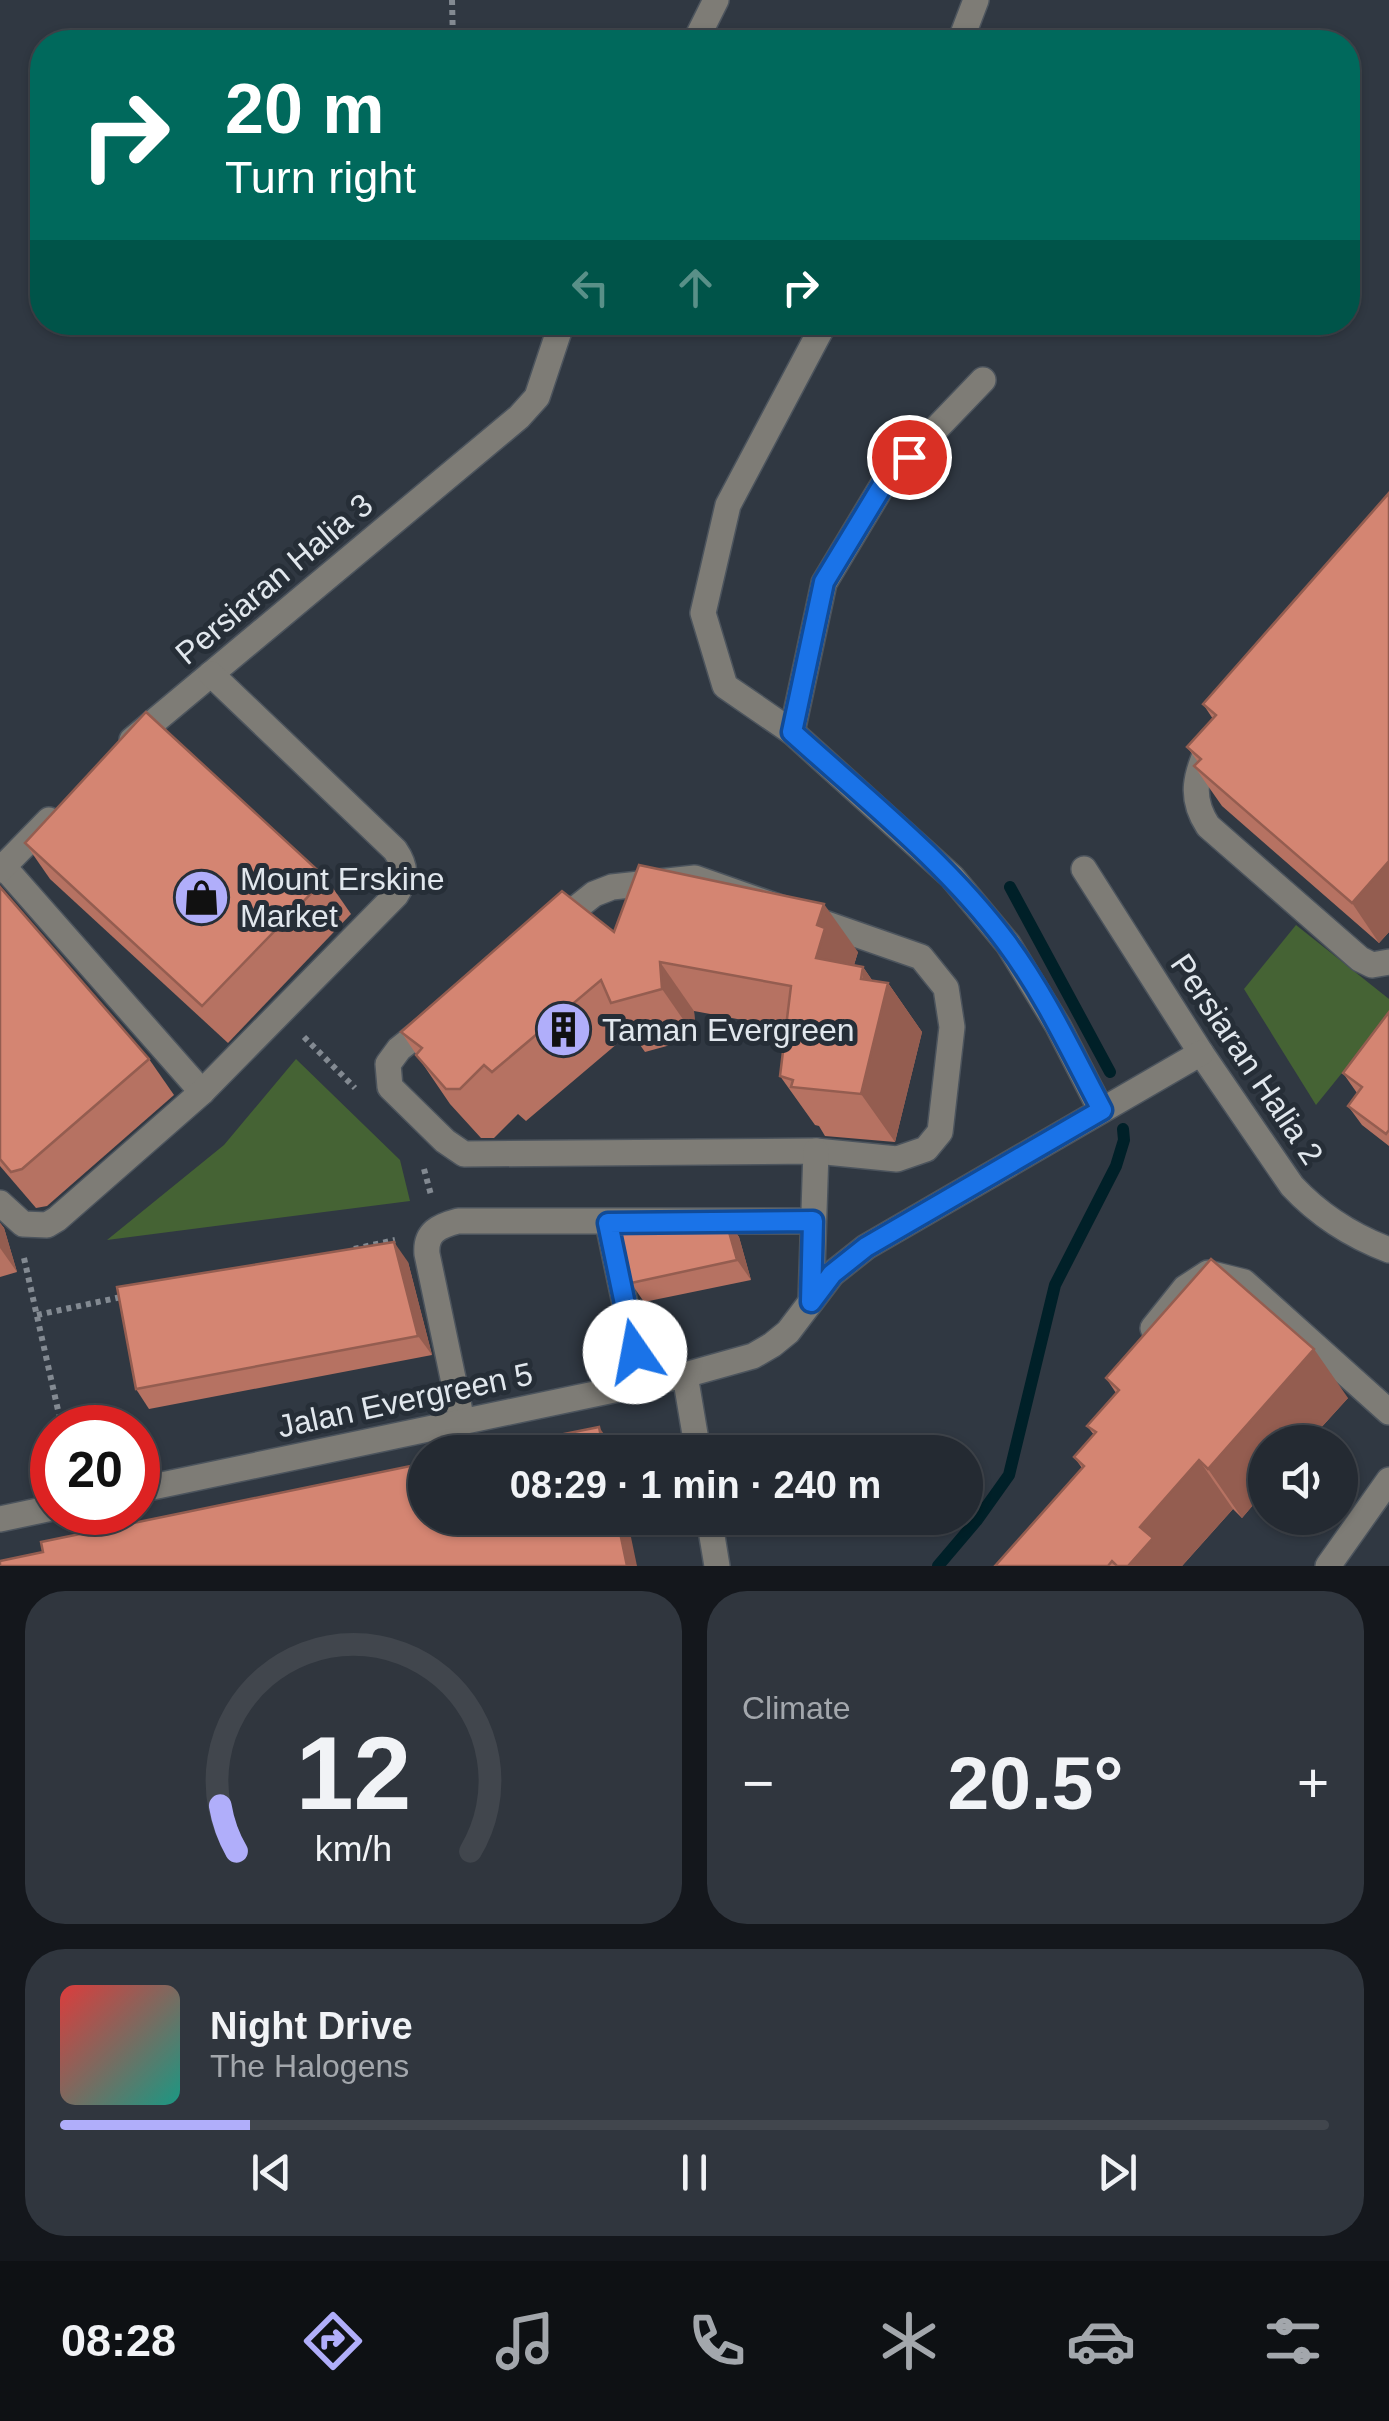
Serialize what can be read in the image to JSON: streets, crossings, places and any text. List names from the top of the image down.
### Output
{
  "streets": {
    "street": ["Persiaran Halia 3", "Persiaran Halia 2", "Jalan Evergreen 5"]
  },
  "crossings": [
    ["Persiaran Halia 2", "Jalan Evergreen 5"]
  ],
  "places": {
    "shop": ["Mount Erskine Market"],
    "building": ["Taman Evergreen"]
  },
  "page": {
    "turn": ["20 m", "Turn right"],
    "limit": "20",
    "trip": "08:29 · 1 min · 240 m",
    "tile": "Climate",
    "heat": ["−", "20.5°", "+"],
    "song": ["Night Drive", "The Halogens"],
    "tabs": "08:28",
    "gauge": ["12", "km/h"]
  }
}
